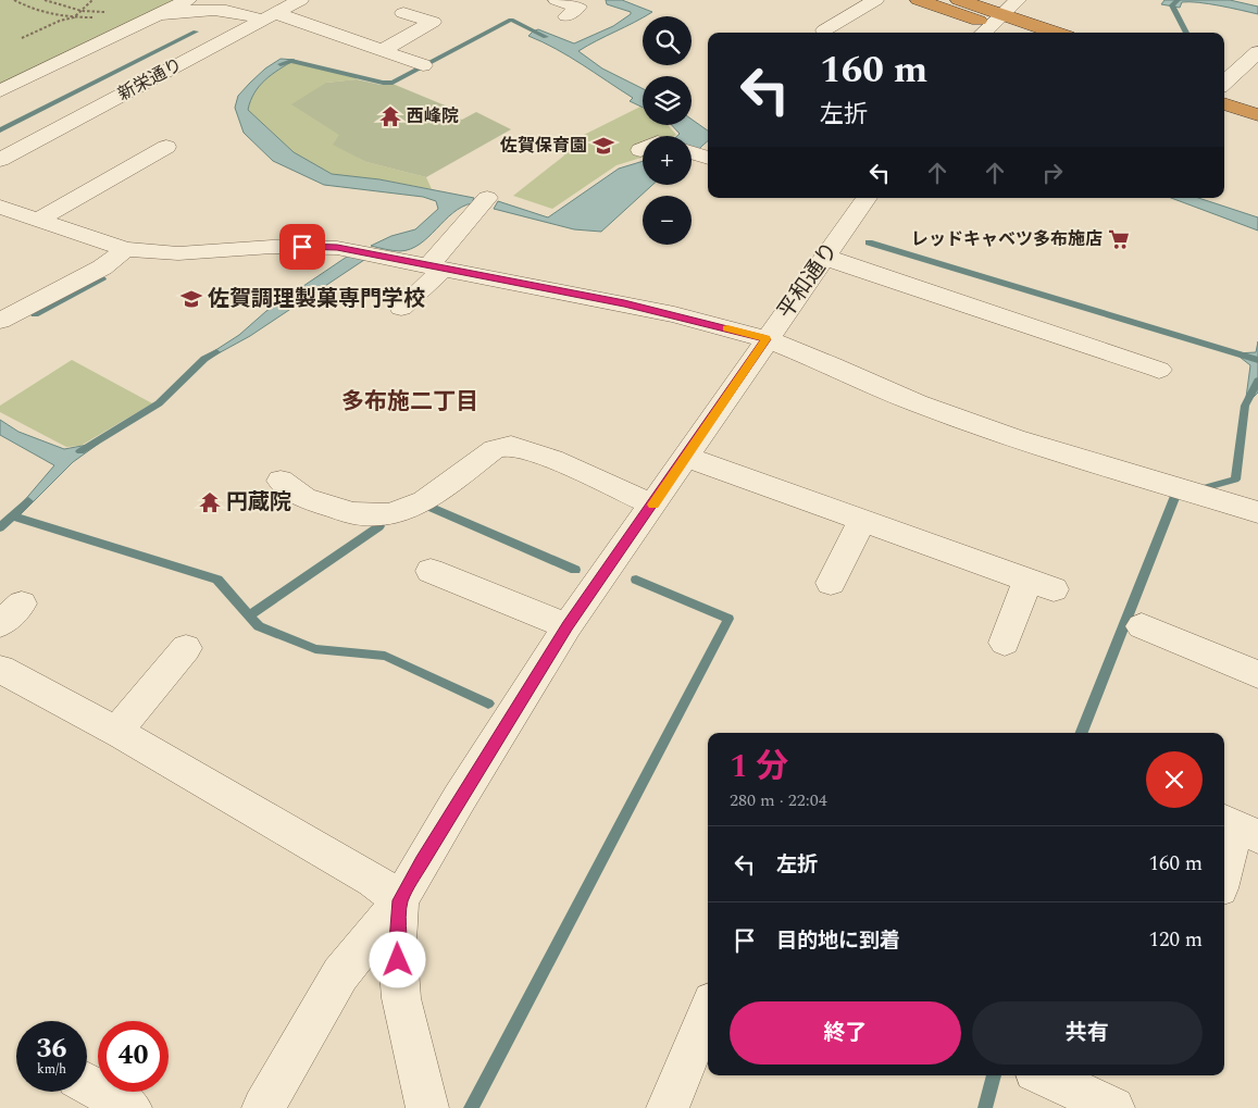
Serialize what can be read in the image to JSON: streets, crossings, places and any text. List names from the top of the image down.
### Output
{
  "streets": {
    "street": ["新栄通り", "平和通り"]
  },
  "districts": ["多布施二丁目"],
  "places": {
    "temple": ["西峰院", "円蔵院"],
    "school or university": ["佐賀保育園", "佐賀調理製菓専門学校"],
    "supermarket": ["レッドキャベツ多布施店"]
  },
  "page": {
    "map_buttons": ["+", "−"],
    "turn": ["160 m", "左折"],
    "heading": ["1 分", "280 m · 22:04"],
    "list": [
      {
        "name": "左折",
        "value": "160 m"
      },
      {
        "name": "目的地に到着",
        "value": "120 m"
      }
    ],
    "buttons": ["終了", "共有"],
    "speed": "36 km/h",
    "limit": "40"
  }
}
